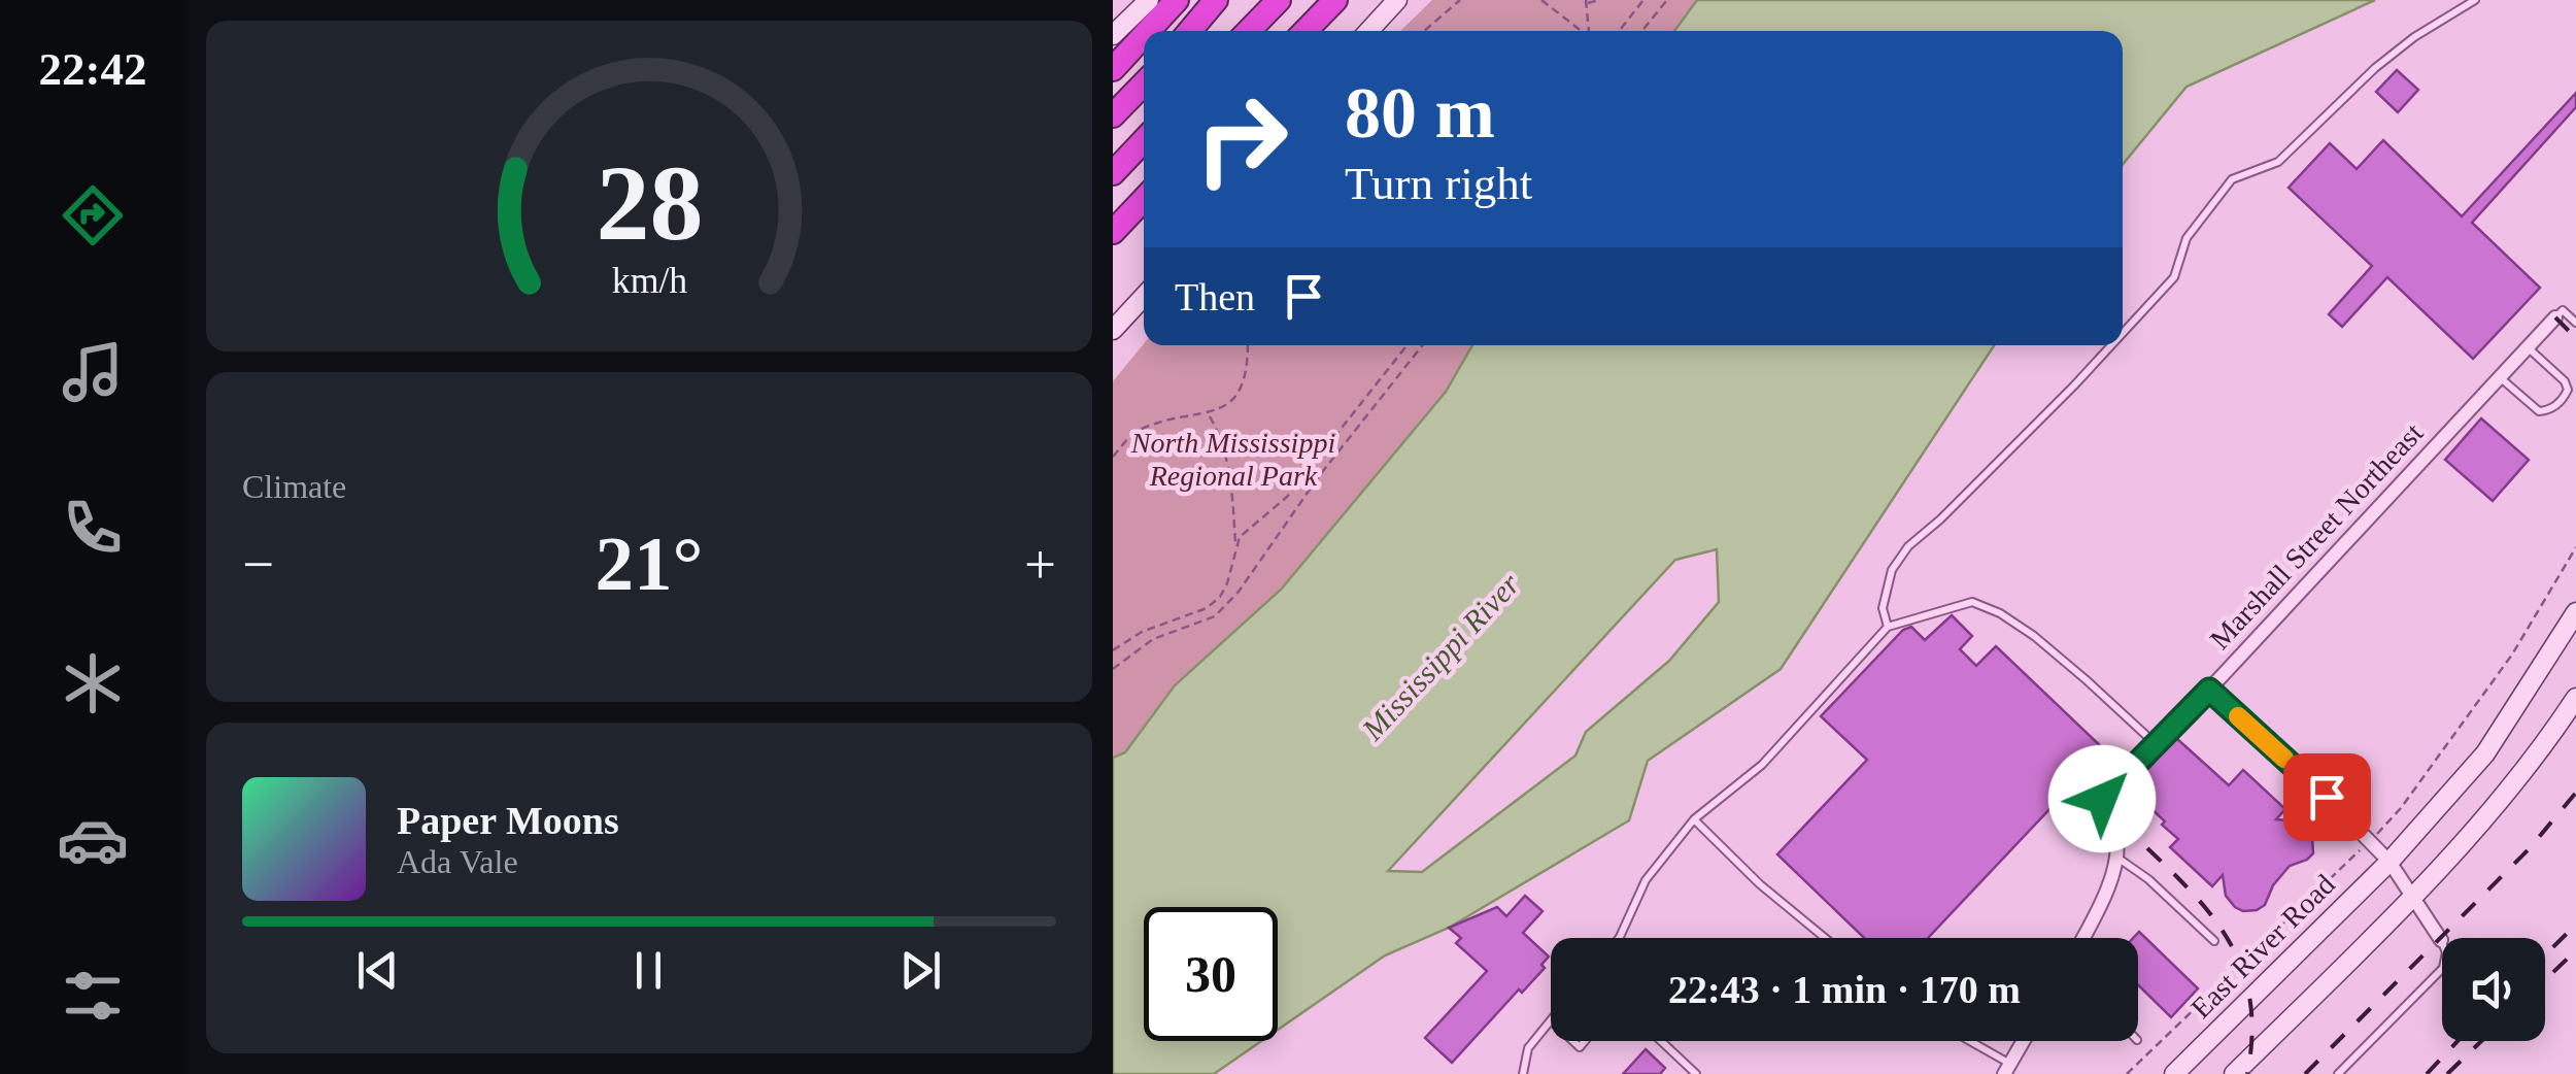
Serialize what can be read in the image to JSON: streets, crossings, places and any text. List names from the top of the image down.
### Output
{
  "streets": {
    "street": ["Marshall Street Northeast", "East River Road"]
  },
  "water": ["Mississippi River"],
  "parks": ["North Mississippi Regional Park"],
  "page": {
    "tabs": "22:42",
    "turn": ["80 m", "Turn right"],
    "then": "Then",
    "tile": "Climate",
    "heat": ["−", "21°", "+"],
    "song": ["Paper Moons", "Ada Vale"],
    "limit": "30",
    "trip": "22:43 · 1 min · 170 m",
    "gauge": ["28", "km/h"]
  }
}
